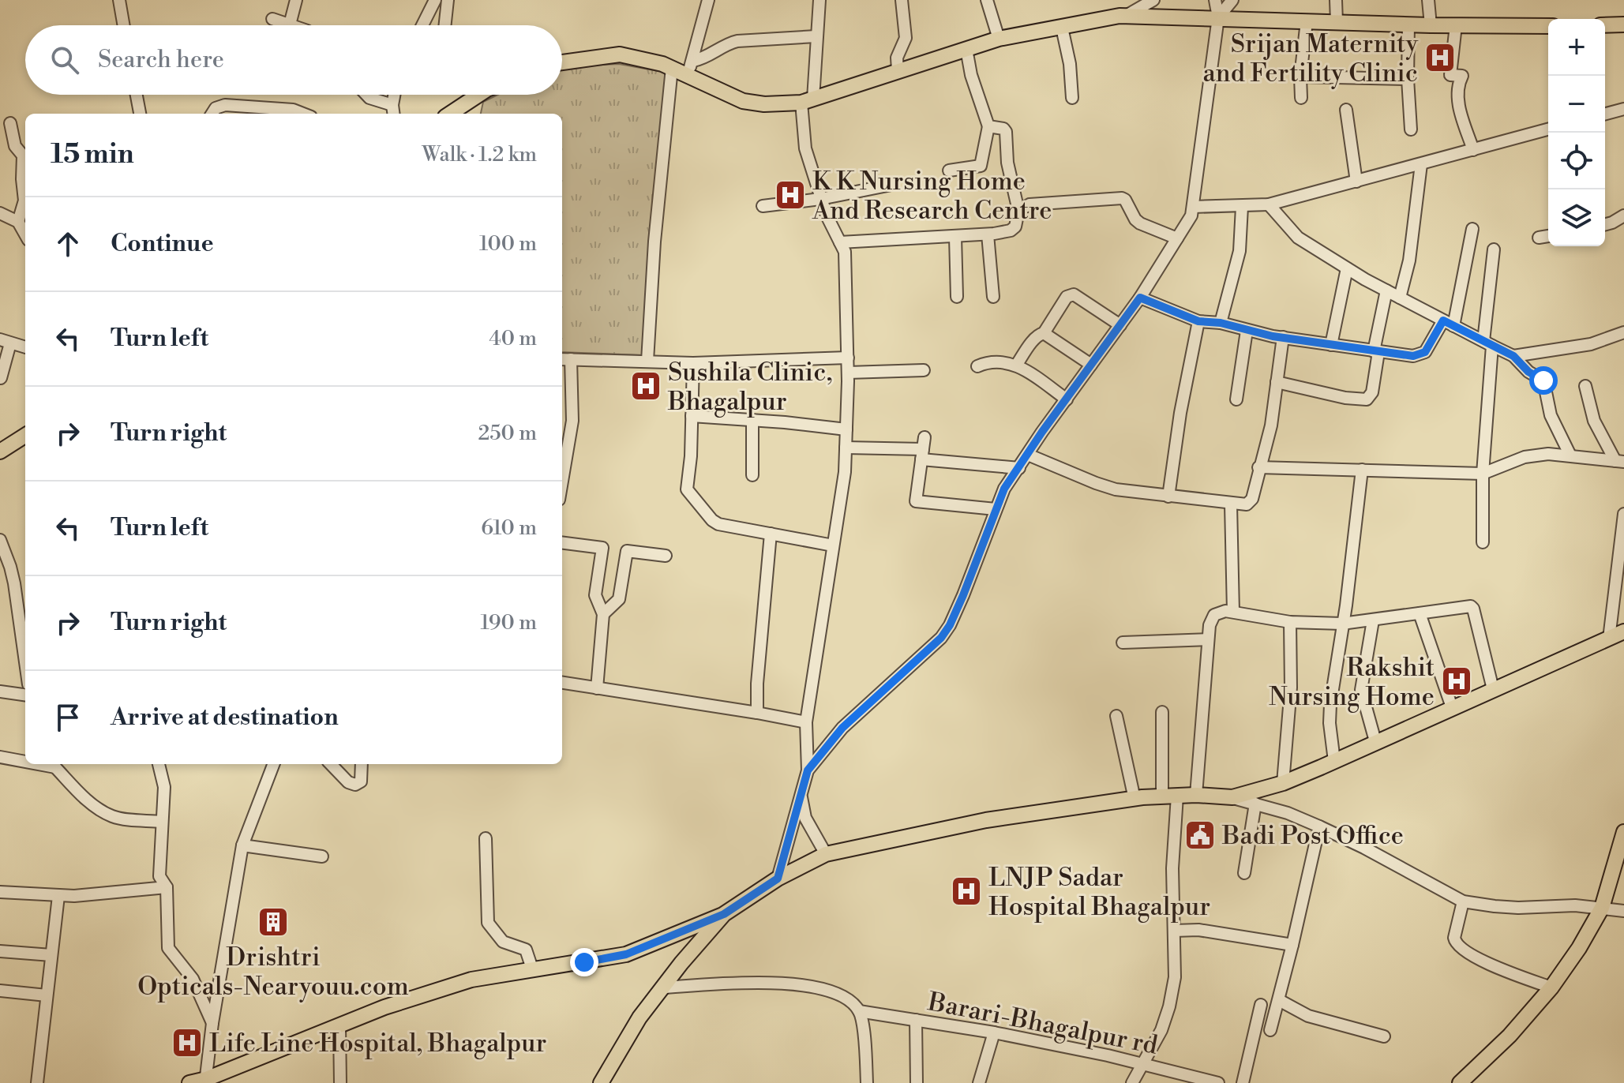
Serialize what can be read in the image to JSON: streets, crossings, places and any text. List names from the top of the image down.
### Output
{
  "streets": {
    "street": ["Barari-Bhagalpur rd"]
  },
  "places": {
    "hospital": [
      "Srijan Maternity and Fertility Clinic",
      "K K Nursing Home And Research Centre",
      "Sushila Clinic, Bhagalpur",
      "Rakshit Nursing Home",
      "LNJP Sadar Hospital Bhagalpur",
      "Life Line Hospital, Bhagalpur"
    ],
    "public building": ["Badi Post Office"],
    "building": ["Drishtri Opticals-Nearyouu.com"]
  },
  "page": {
    "map_buttons": ["+", "−"],
    "search": "Search here",
    "heading": ["15 min", "Walk · 1.2 km"],
    "list": [
      ["Continue", "100 m"],
      ["Turn left", "40 m"],
      ["Turn right", "250 m"],
      ["Turn left", "610 m"],
      ["Turn right", "190 m"],
      "Arrive at destination"
    ]
  }
}
